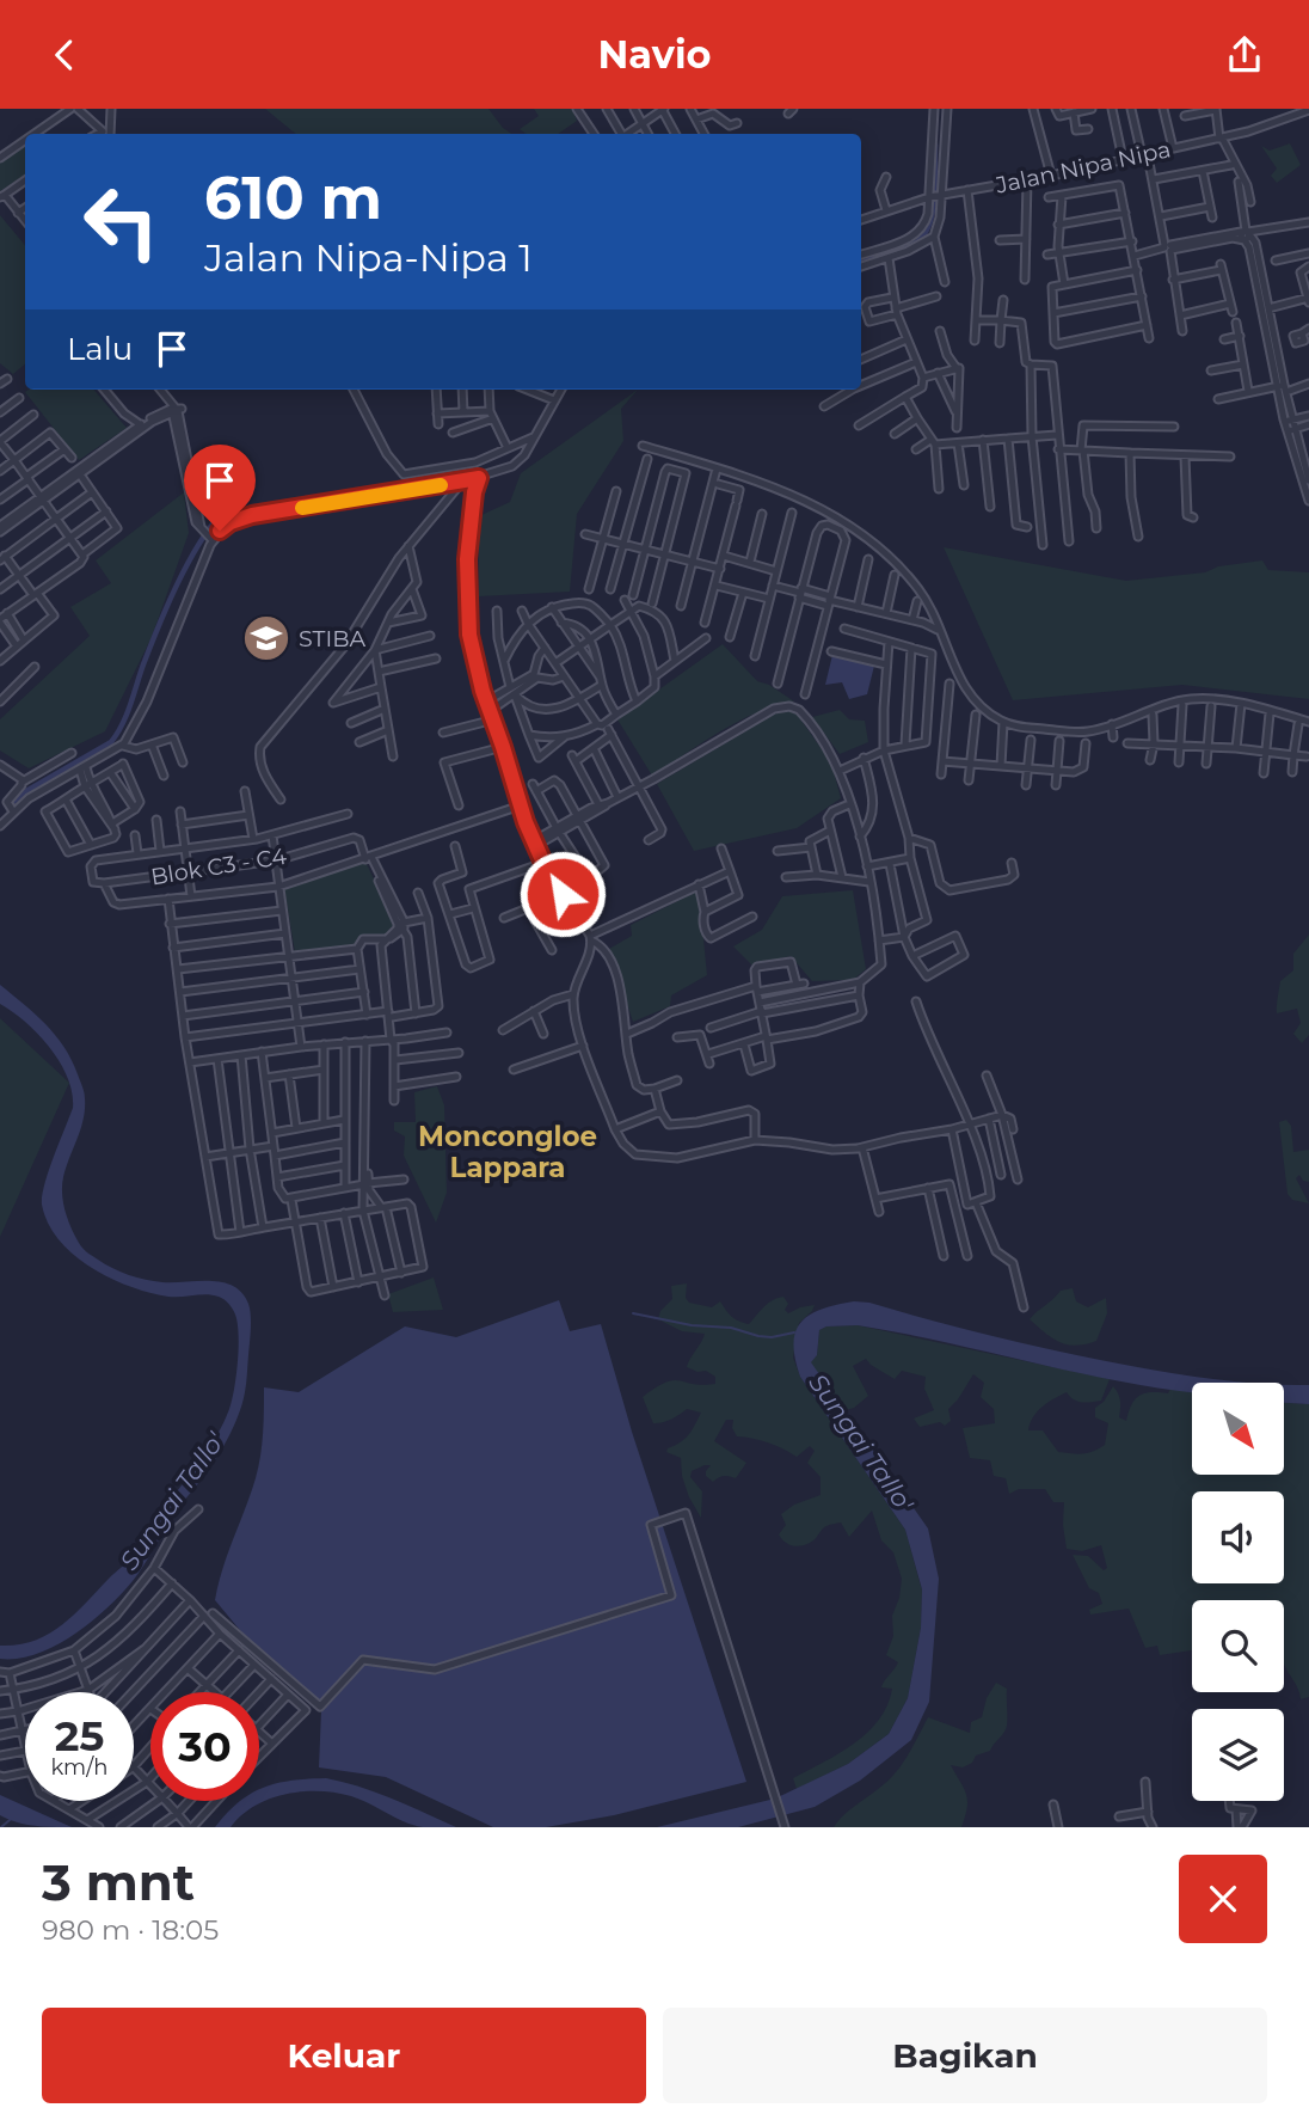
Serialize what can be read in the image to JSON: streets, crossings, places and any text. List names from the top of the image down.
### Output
{
  "streets": {
    "street": ["Jalan Nipa Nipa", "Blok C3 - C4"]
  },
  "districts": ["Moncongloe Lappara"],
  "water": ["Sungai Tallo'"],
  "places": {
    "school or university": ["STIBA"]
  },
  "north": "bottom right",
  "page": {
    "header": "Navio",
    "turn": ["610 m", "Jalan Nipa-Nipa 1"],
    "then": "Lalu",
    "speed": "25 km/h",
    "limit": "30",
    "heading": ["3 mnt", "980 m · 18:05"],
    "buttons": ["Keluar", "Bagikan"]
  }
}
